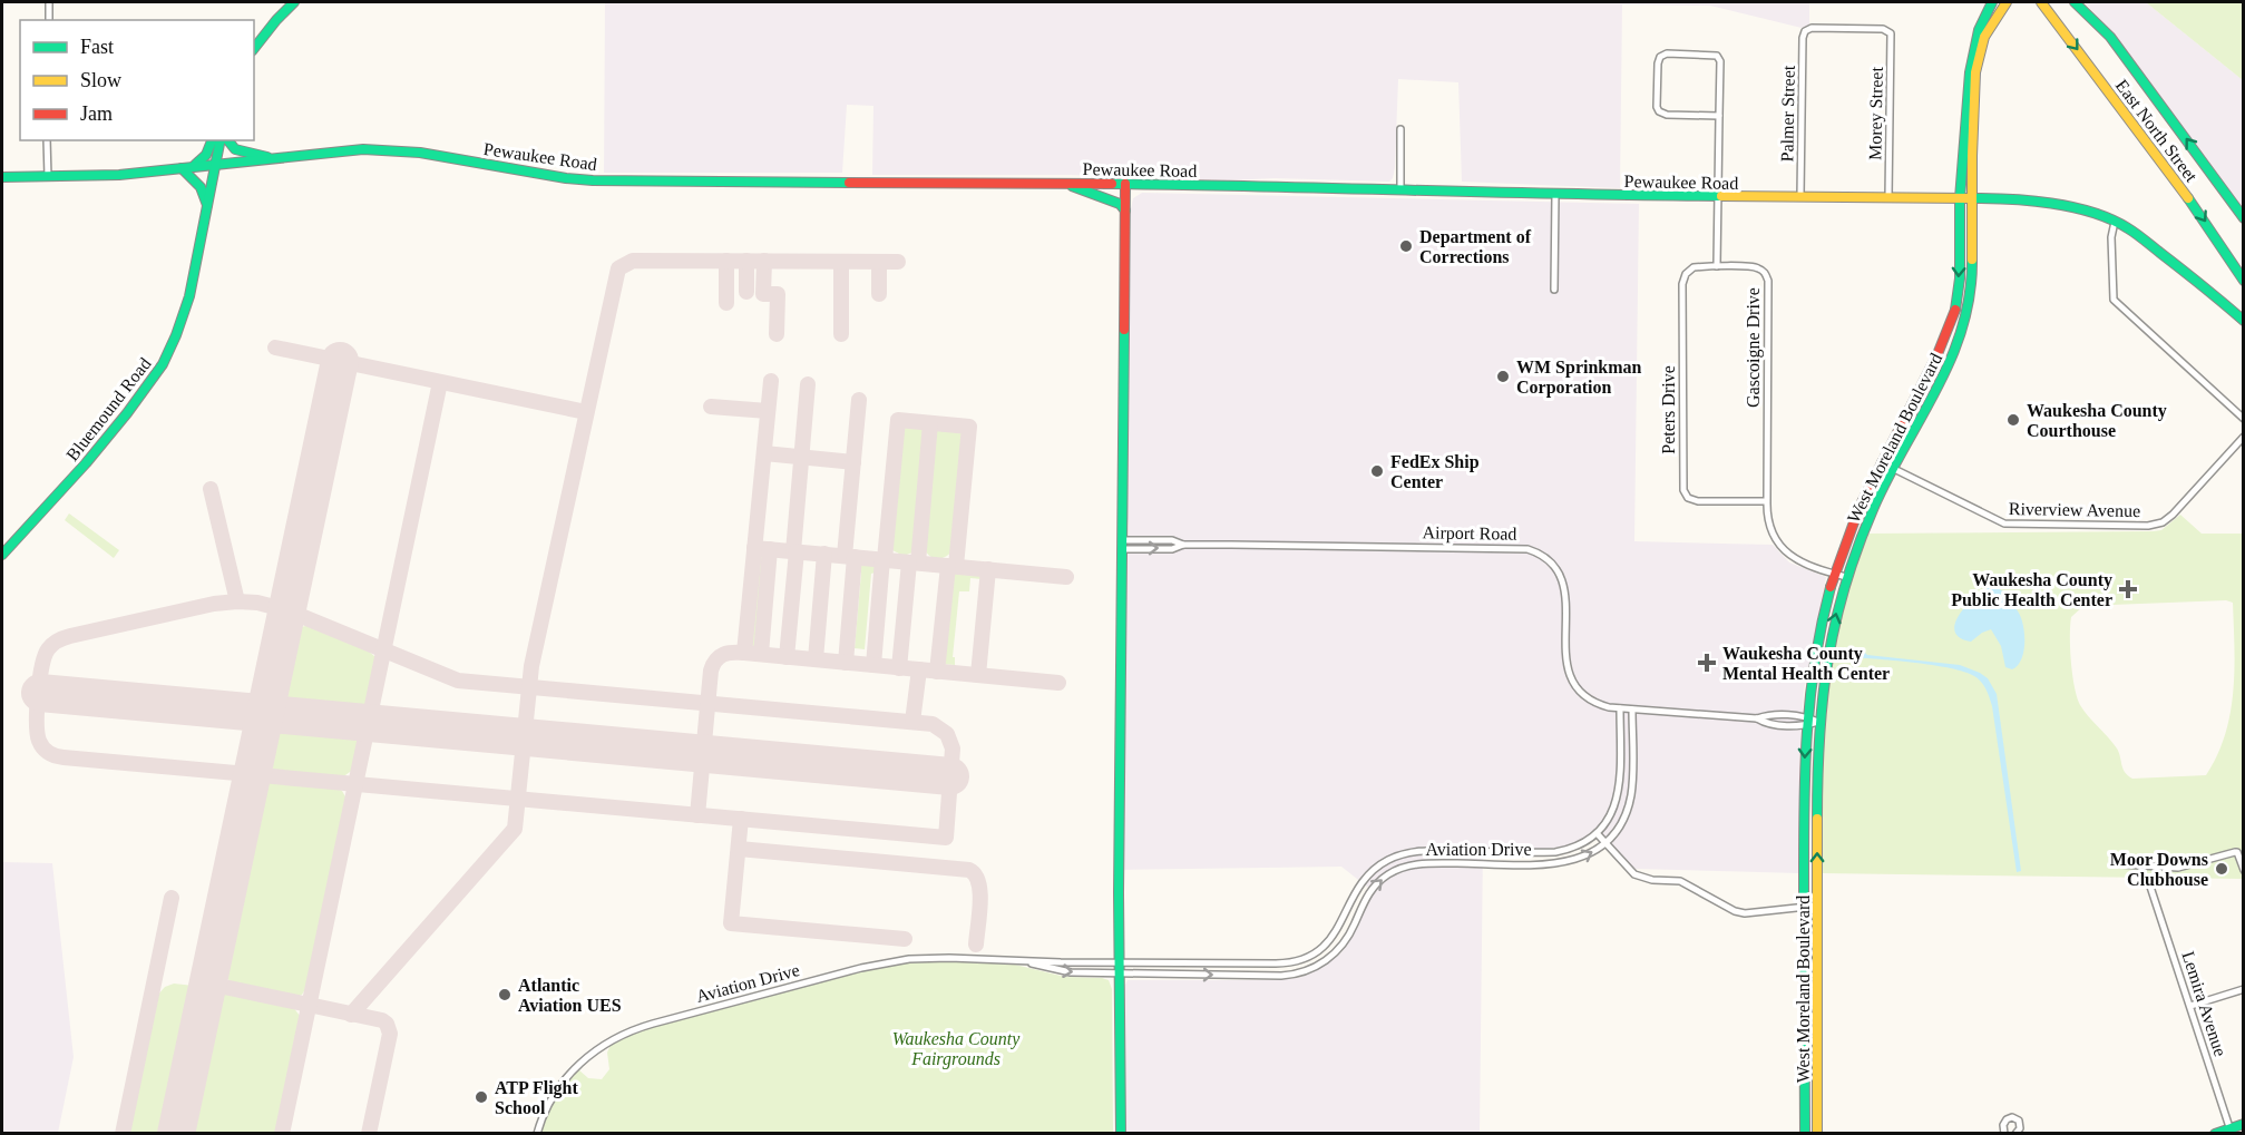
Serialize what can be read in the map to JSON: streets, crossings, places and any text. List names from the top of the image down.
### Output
{
  "streets": {
    "main road": [
      "East North Street",
      "Pewaukee Road",
      "Bluemound Road",
      "West Moreland Boulevard"
    ],
    "street": [
      "Palmer Street",
      "Morey Street",
      "Gascoigne Drive",
      "Peters Drive",
      "Riverview Avenue",
      "Airport Road",
      "Aviation Drive",
      "Lemira Avenue"
    ]
  },
  "crossings": [
    ["Palmer Street", "Morey Street"],
    ["Palmer Street", "Pewaukee Road"],
    ["Morey Street", "Pewaukee Road"],
    ["Pewaukee Road", "Bluemound Road"],
    ["Pewaukee Road", "West Moreland Boulevard"],
    ["Gascoigne Drive", "Peters Drive"],
    ["Gascoigne Drive", "West Moreland Boulevard"],
    ["West Moreland Boulevard", "Riverview Avenue"],
    ["West Moreland Boulevard", "Airport Road"],
    ["Airport Road", "Aviation Drive"]
  ],
  "parks": ["Waukesha County Fairgrounds"],
  "places": {
    "other": [
      "Department of Corrections",
      "WM Sprinkman Corporation",
      "Waukesha County Courthouse",
      "FedEx Ship Center",
      "Moor Downs Clubhouse",
      "Atlantic Aviation UES",
      "ATP Flight School"
    ],
    "health": ["Waukesha County Public Health Center", "Waukesha County Mental Health Center"]
  },
  "legend": ["Fast", "Slow", "Jam"]
}
